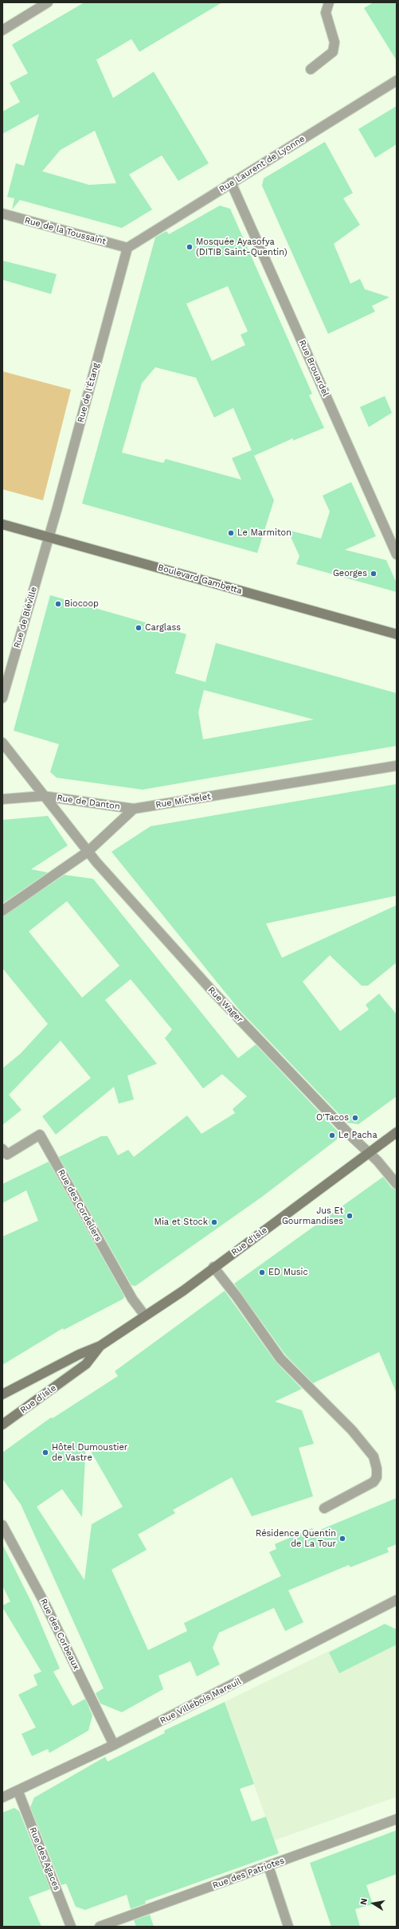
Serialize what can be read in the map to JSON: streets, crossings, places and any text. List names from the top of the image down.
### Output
{
  "streets": {
    "street": [
      "Rue Laurent de Lyonne",
      "Rue de la Toussaint",
      "Rue Brouardel",
      "Rue de l'Étang",
      "Boulevard Gambetta",
      "Rue de Bléville",
      "Rue Michelet",
      "Rue de Danton",
      "Rue Wager",
      "Rue des Cordeliers",
      "Rue d'Isle",
      "Rue des Corbeaux",
      "Rue Villebois Mareuil",
      "Rue des Agaces",
      "Rue des Patriotes"
    ]
  },
  "crossings": [
    ["Rue Laurent de Lyonne", "Rue de la Toussaint"],
    ["Rue Laurent de Lyonne", "Rue Brouardel"],
    ["Rue Laurent de Lyonne", "Rue de l'Étang"],
    ["Rue de la Toussaint", "Rue de l'Étang"],
    ["Rue de l'Étang", "Boulevard Gambetta"],
    ["Rue de l'Étang", "Rue de Bléville"],
    ["Boulevard Gambetta", "Rue de Bléville"],
    ["Rue Michelet", "Rue de Danton"],
    ["Rue Wager", "Rue d'Isle"],
    ["Rue des Cordeliers", "Rue d'Isle"],
    ["Rue des Corbeaux", "Rue Villebois Mareuil"],
    ["Rue Villebois Mareuil", "Rue des Agaces"]
  ],
  "places": [
    "Mosquée Ayasofya (DITIB Saint-Quentin)",
    "Le Marmiton",
    "Georges",
    "Biocoop",
    "Carglass",
    "O'Tacos",
    "Le Pacha",
    "Jus Et Gourmandises",
    "Mia et Stock",
    "ED Music",
    "Hôtel Dumoustier de Vastre",
    "Résidence Quentin de La Tour"
  ],
  "north": "left"
}
